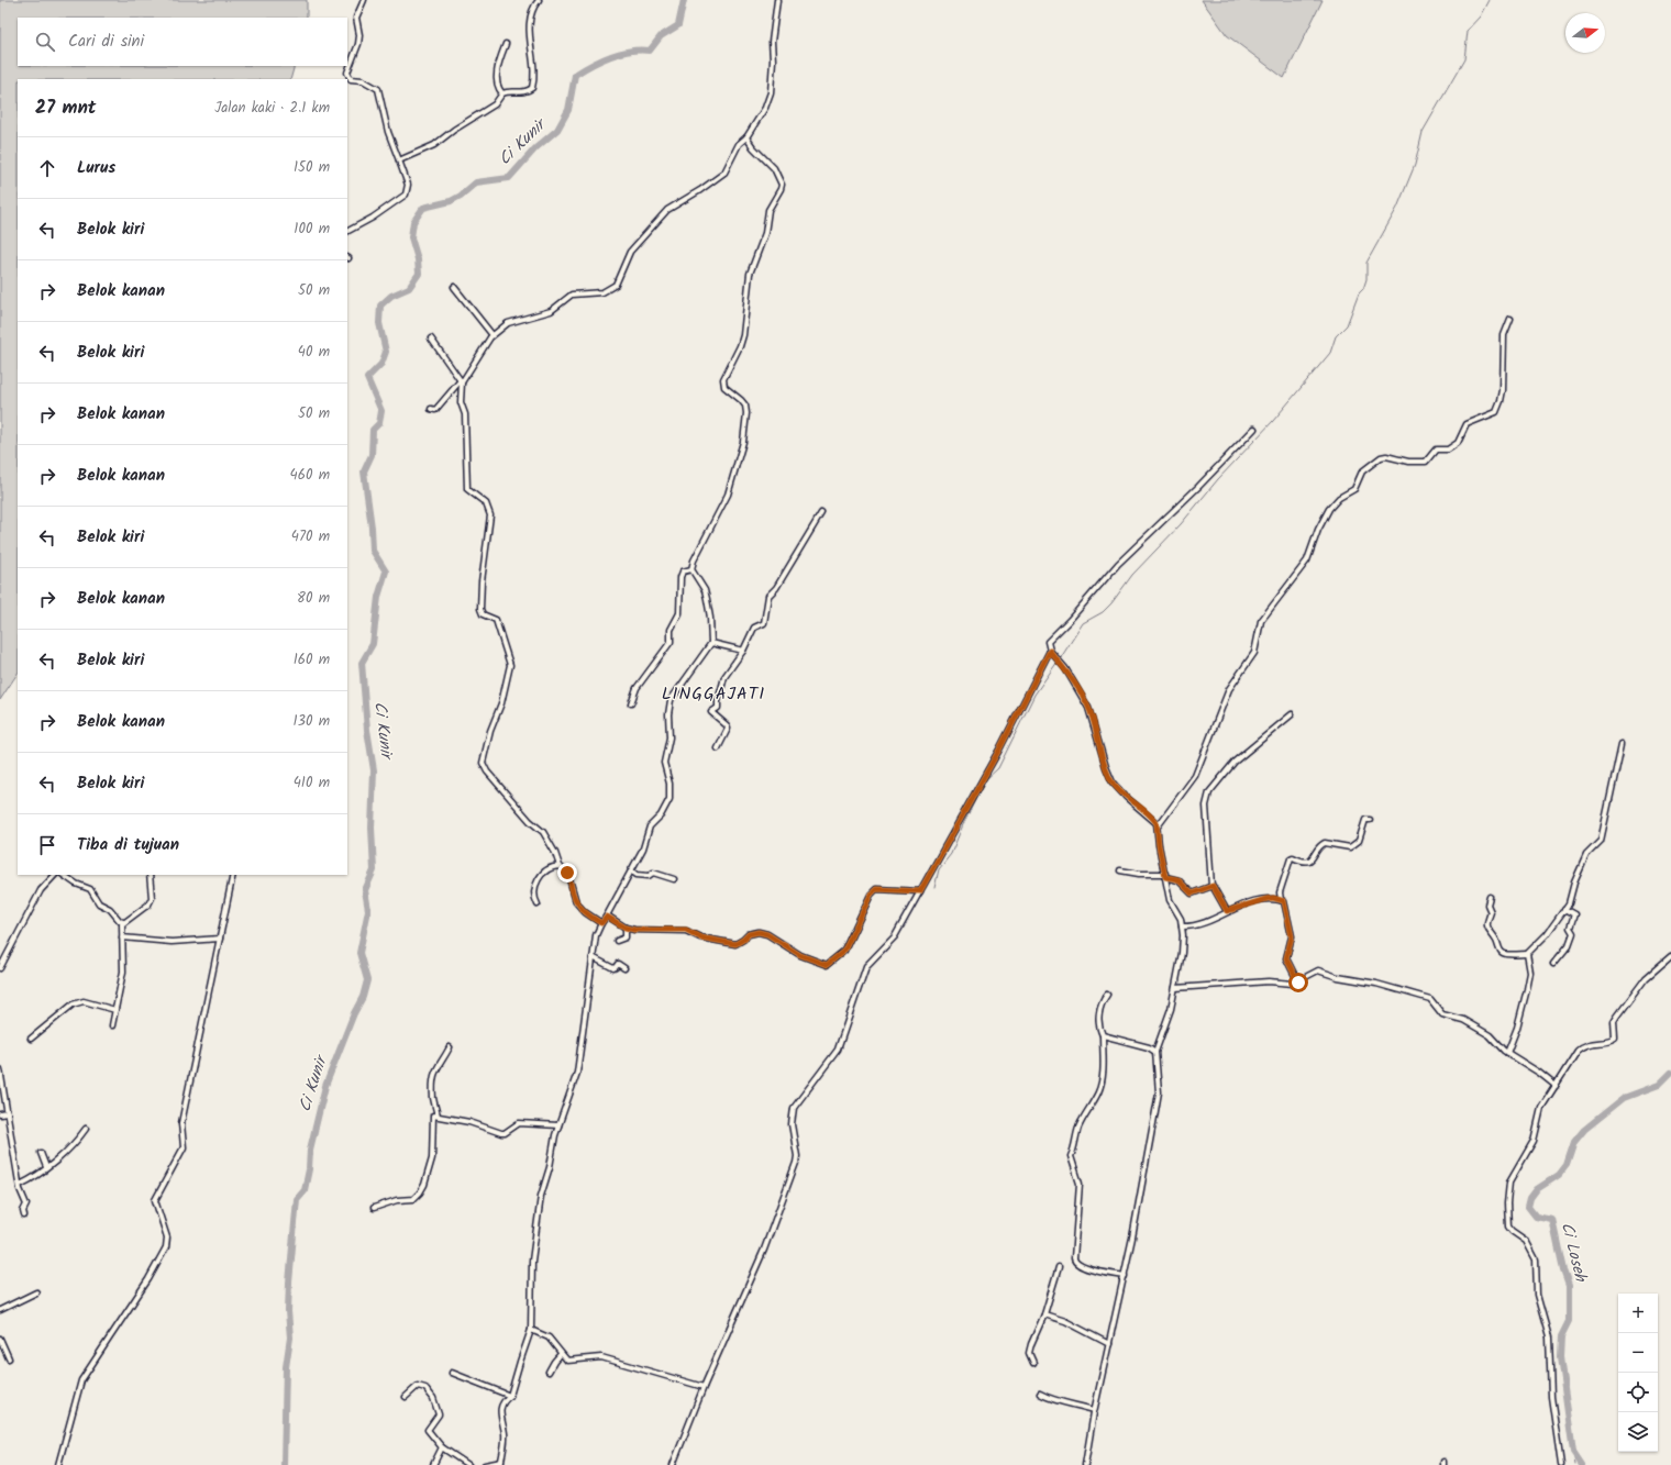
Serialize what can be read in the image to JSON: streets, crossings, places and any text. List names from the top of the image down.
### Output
{
  "districts": ["LINGGAJATI"],
  "water": ["Ci Kunir", "Ci Loseh"],
  "north": "right",
  "page": {
    "search": "Cari di sini",
    "heading": ["27 mnt", "Jalan kaki · 2.1 km"],
    "list": [
      ["Lurus", "150 m"],
      ["Belok kiri", "100 m"],
      ["Belok kanan", "50 m"],
      ["Belok kiri", "40 m"],
      ["Belok kanan", "50 m"],
      ["Belok kanan", "460 m"],
      ["Belok kiri", "470 m"],
      ["Belok kanan", "80 m"],
      ["Belok kiri", "160 m"],
      ["Belok kanan", "130 m"],
      ["Belok kiri", "410 m"],
      "Tiba di tujuan"
    ],
    "map_buttons": ["+", "−"]
  }
}
